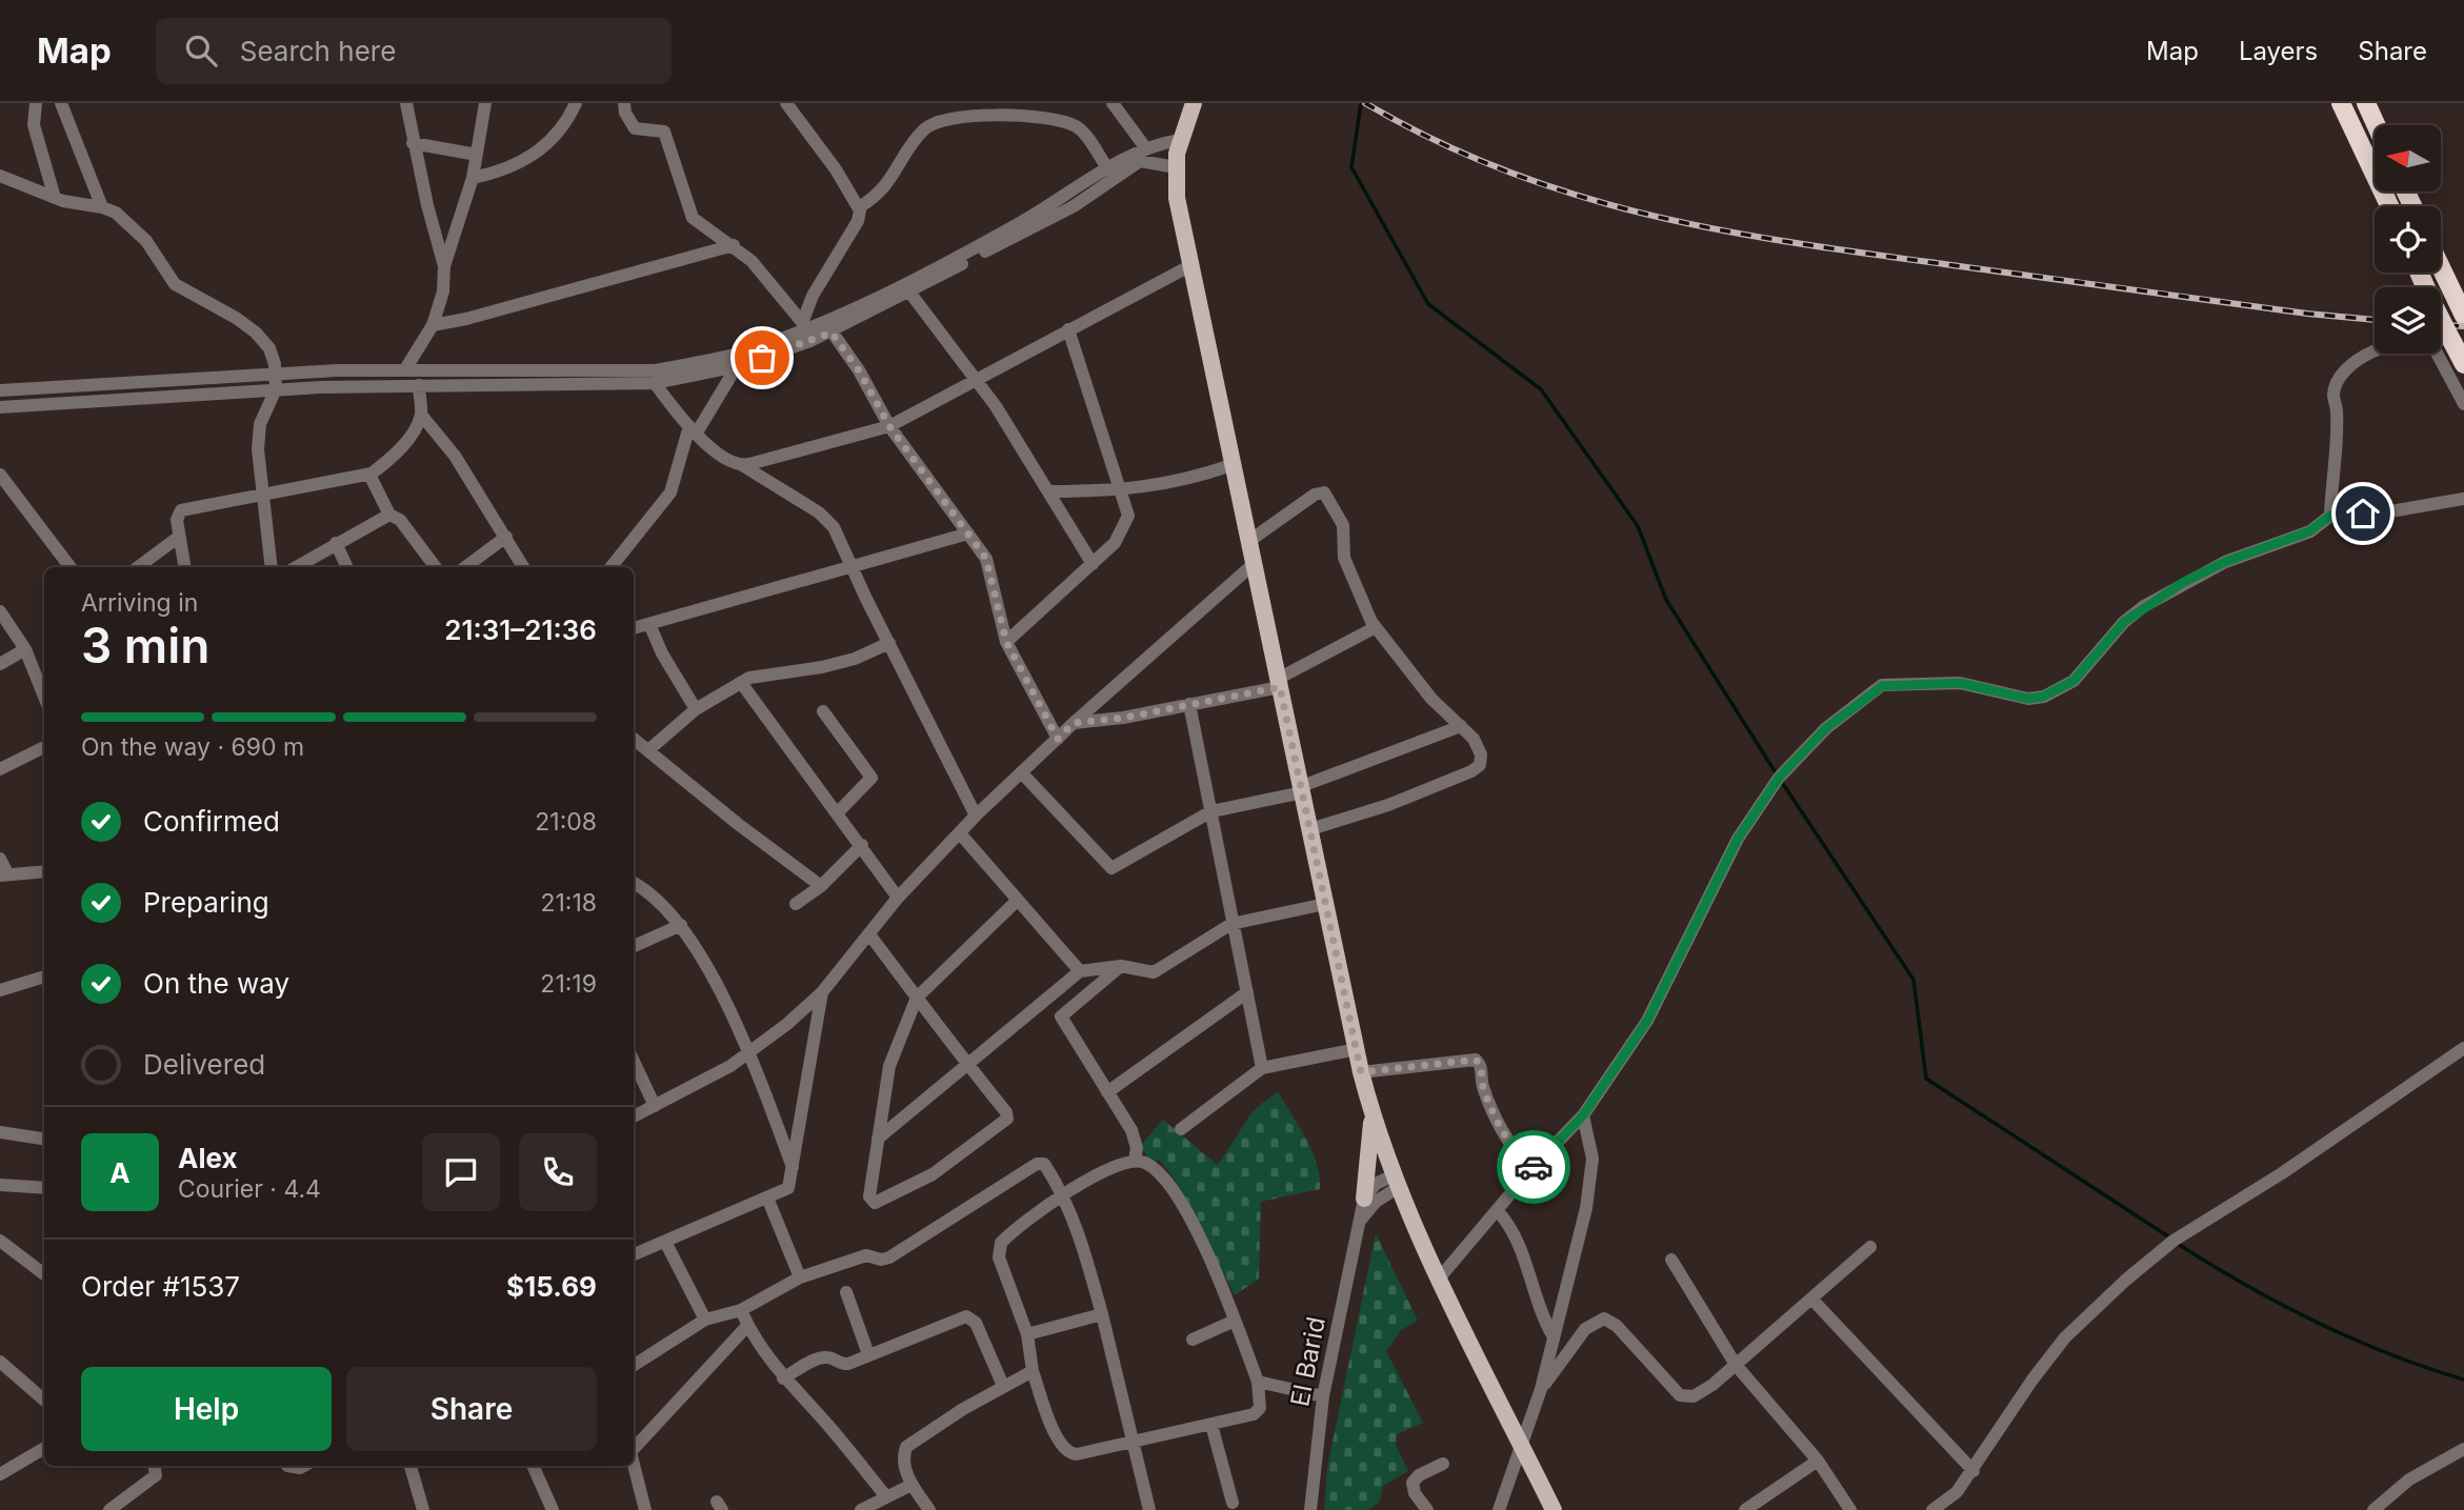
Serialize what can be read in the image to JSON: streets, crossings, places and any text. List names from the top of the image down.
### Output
{
  "streets": {
    "street": ["El Barid"]
  },
  "north": "left",
  "page": {
    "header": "Map",
    "search": "Search here",
    "nav": ["Map", "Layers", "Share"],
    "heading": ["3 min", "Arriving in", "21:31–21:36"],
    "panel": [
      "Alex",
      "Courier · 4.4",
      "Order #1537",
      "$15.69"
    ],
    "bar": "On the way · 690 m",
    "list": [
      ["Confirmed", "21:08"],
      ["Preparing", "21:18"],
      ["On the way", "21:19"],
      "Delivered"
    ],
    "round": "A",
    "buttons": ["Help", "Share"]
  }
}
